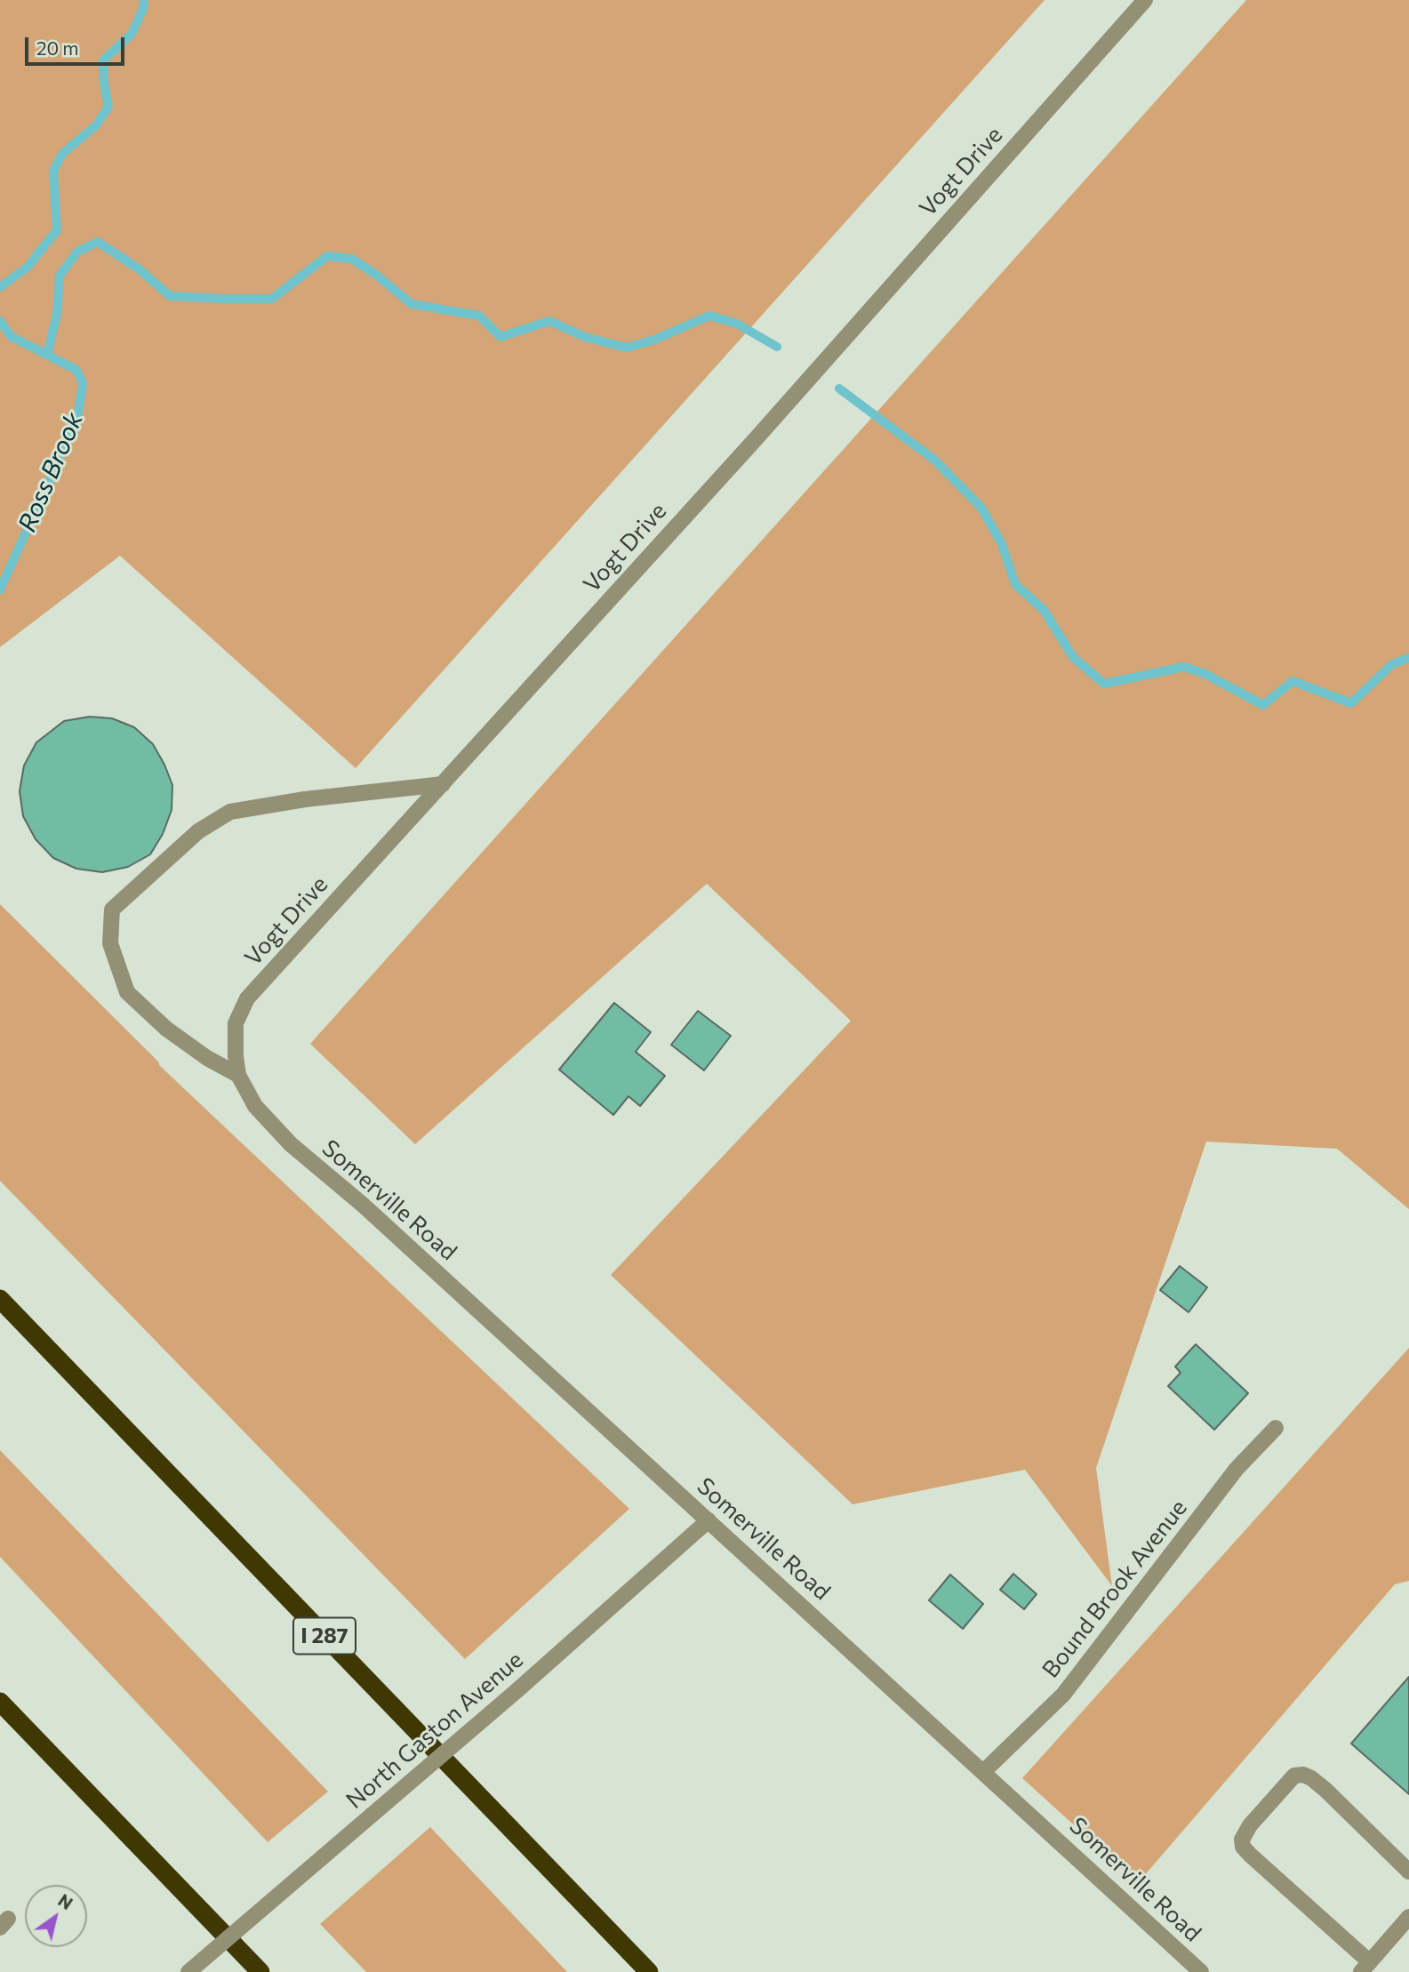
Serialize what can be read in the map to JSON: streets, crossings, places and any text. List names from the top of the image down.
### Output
{
  "streets": {
    "highway": ["I 287"],
    "street": [
      "Vogt Drive",
      "Somerville Road",
      "Bound Brook Avenue",
      "North Gaston Avenue"
    ]
  },
  "crossings": [
    ["Vogt Drive", "Somerville Road"],
    ["Somerville Road", "Bound Brook Avenue"],
    ["Somerville Road", "North Gaston Avenue"]
  ],
  "water": ["Ross Brook"],
  "scale_bar": "20 m",
  "north": "top right"
}
